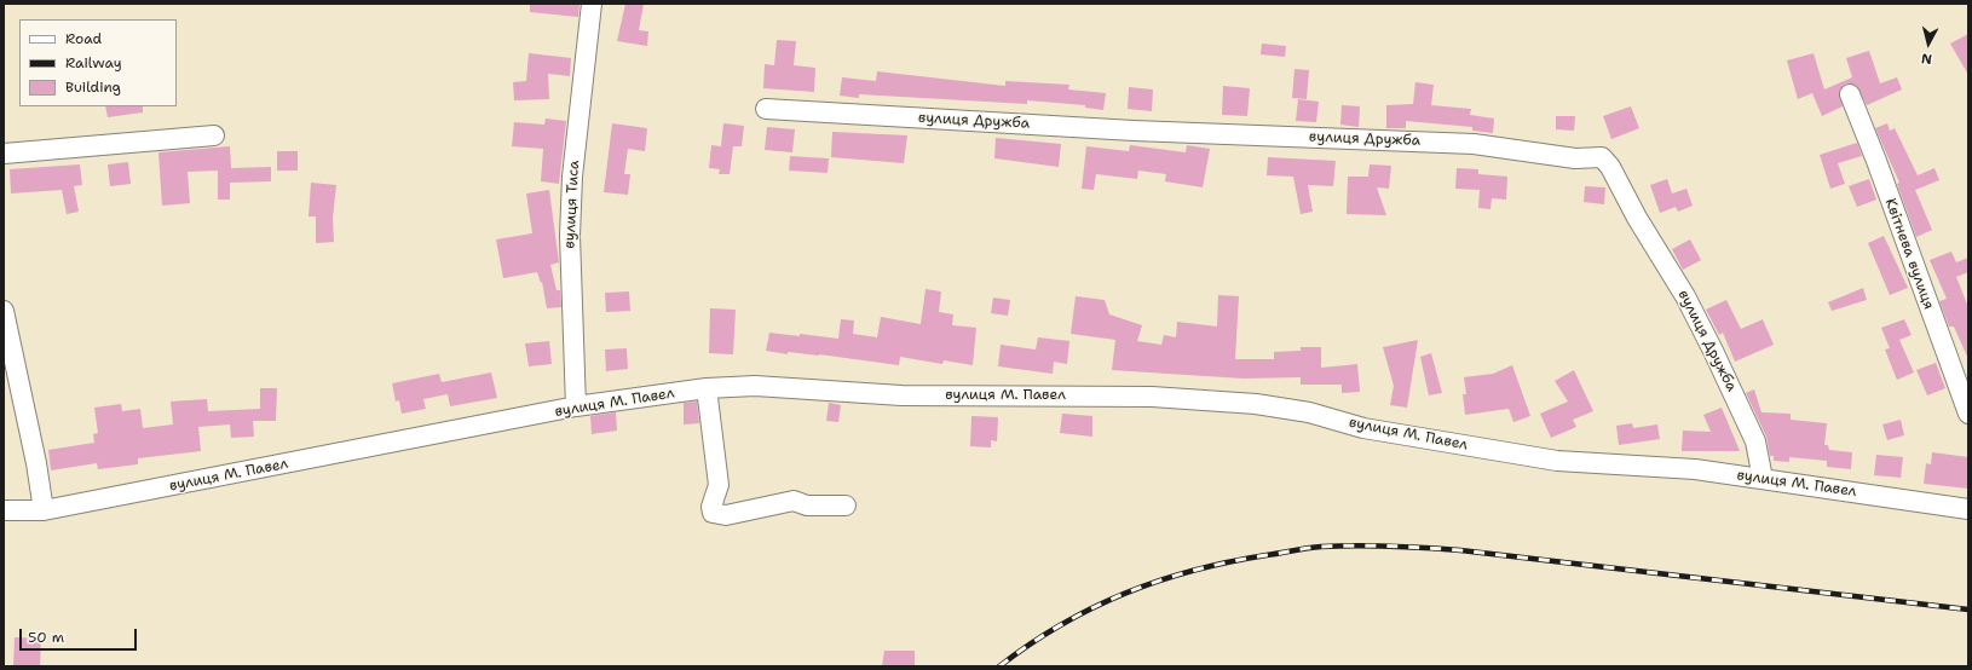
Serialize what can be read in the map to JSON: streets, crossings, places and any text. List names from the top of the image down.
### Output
{
  "streets": {
    "street": [
      "вулиця Дружба",
      "вулиця Тиса",
      "Квітнева вулиця",
      "вулиця М. Павел"
    ]
  },
  "crossings": [
    ["вулиця Дружба", "вулиця М. Павел"],
    ["вулиця Тиса", "вулиця М. Павел"]
  ],
  "legend": ["Road", "Railway", "Building"],
  "scale_bar": "50 m",
  "north": "bottom"
}
